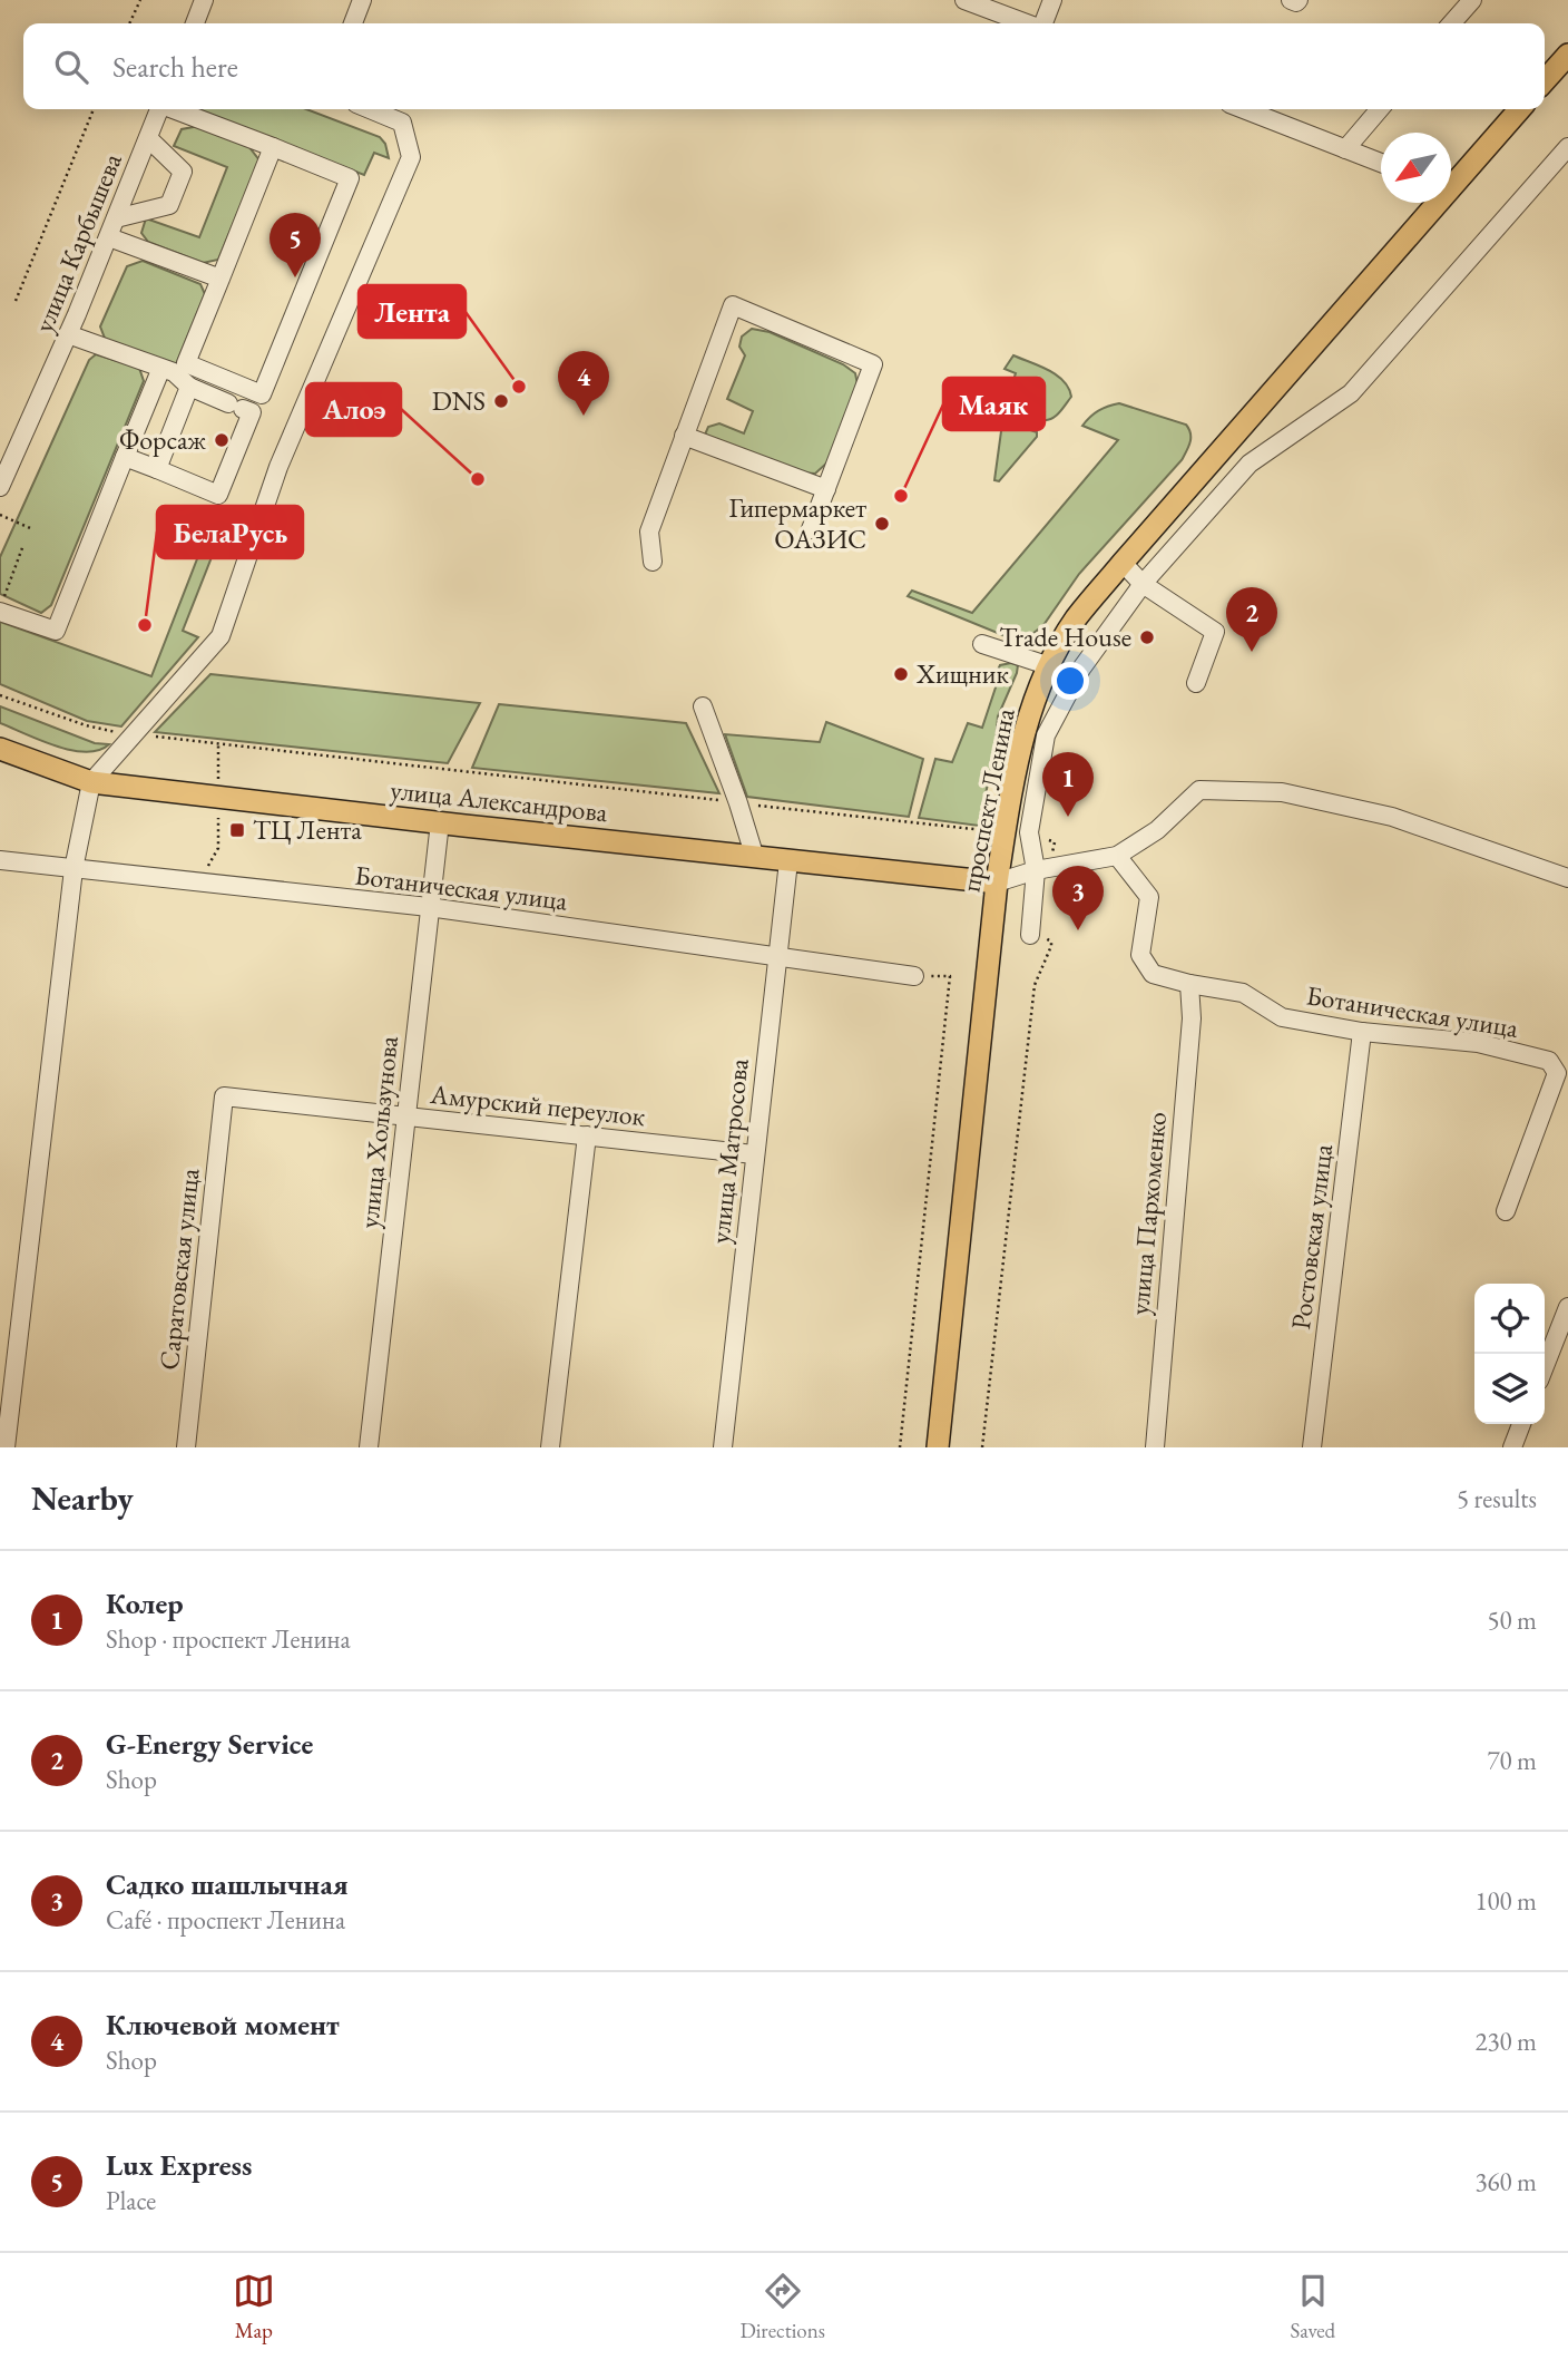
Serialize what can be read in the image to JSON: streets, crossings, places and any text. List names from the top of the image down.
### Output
{
  "streets": {
    "main road": ["проспект Ленина", "улица Александрова"],
    "street": [
      "улица Карбышева",
      "Ботаническая улица",
      "Амурский переулок",
      "улица Хользунова",
      "улица Матросова",
      "улица Пархоменко",
      "Ростовская улица",
      "Саратовская улица"
    ]
  },
  "crossings": [
    ["проспект Ленина", "улица Александрова"],
    ["улица Александрова", "улица Хользунова"],
    ["улица Александрова", "улица Матросова"],
    ["Ботаническая улица", "улица Хользунова"],
    ["Ботаническая улица", "улица Матросова"],
    ["Ботаническая улица", "улица Пархоменко"],
    ["Ботаническая улица", "Ростовская улица"],
    ["Амурский переулок", "улица Хользунова"],
    ["Амурский переулок", "улица Матросова"],
    ["Амурский переулок", "Саратовская улица"]
  ],
  "places": {
    "other": [
      "Лента",
      "DNS",
      "Форсаж",
      "Алоэ",
      "Маяк",
      "Гипермаркет ОАЗИС",
      "БелаРусь",
      "Trade House",
      "Хищник"
    ],
    "transit": ["ТЦ Лента"]
  },
  "north": "bottom left",
  "page": {
    "search": "Search here",
    "pins": [
      "5",
      "4",
      "2",
      "1",
      "3"
    ],
    "heading": ["Nearby", "5 results"],
    "list": [
      {
        "mark": "1",
        "name": "Колер",
        "note": "Shop · проспект Ленина",
        "value": "50 m"
      },
      {
        "mark": "2",
        "name": "G-Energy Service",
        "note": "Shop",
        "value": "70 m"
      },
      {
        "mark": "3",
        "name": "Садко шашлычная",
        "note": "Café · проспект Ленина",
        "value": "100 m"
      },
      {
        "mark": "4",
        "name": "Ключевой момент",
        "note": "Shop",
        "value": "230 m"
      },
      {
        "mark": "5",
        "name": "Lux Express",
        "note": "Place",
        "value": "360 m"
      }
    ],
    "nav": ["Map", "Directions", "Saved"]
  }
}
